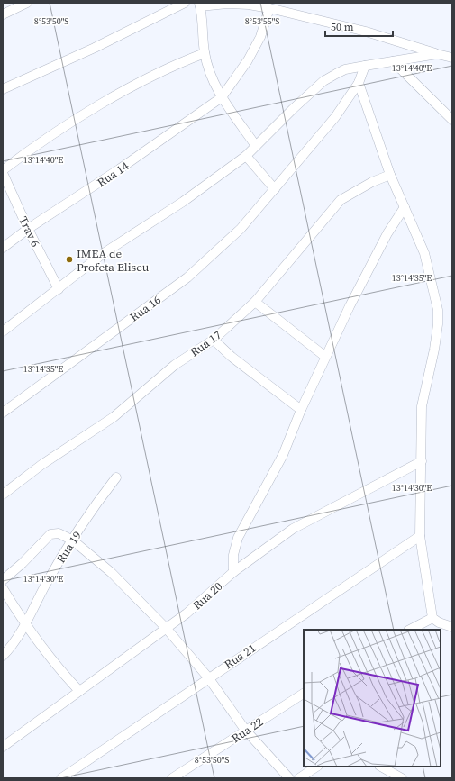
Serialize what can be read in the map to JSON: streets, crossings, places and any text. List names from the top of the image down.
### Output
{
  "streets": {
    "street": [
      "Rua 14",
      "Trav 6",
      "Rua 16",
      "Rua 17",
      "Rua 19",
      "Rua 20",
      "Rua 21",
      "Rua 22"
    ]
  },
  "crossings": [
    ["Rua 14", "Trav 6"]
  ],
  "places": ["IMEA de Profeta Eliseu"],
  "scale_bar": "50 m",
  "coordinates": [
    "8°53'50\"S",
    "8°53'55\"S",
    "13°14'40\"E",
    "13°14'35\"E",
    "13°14'30\"E"
  ]
}
